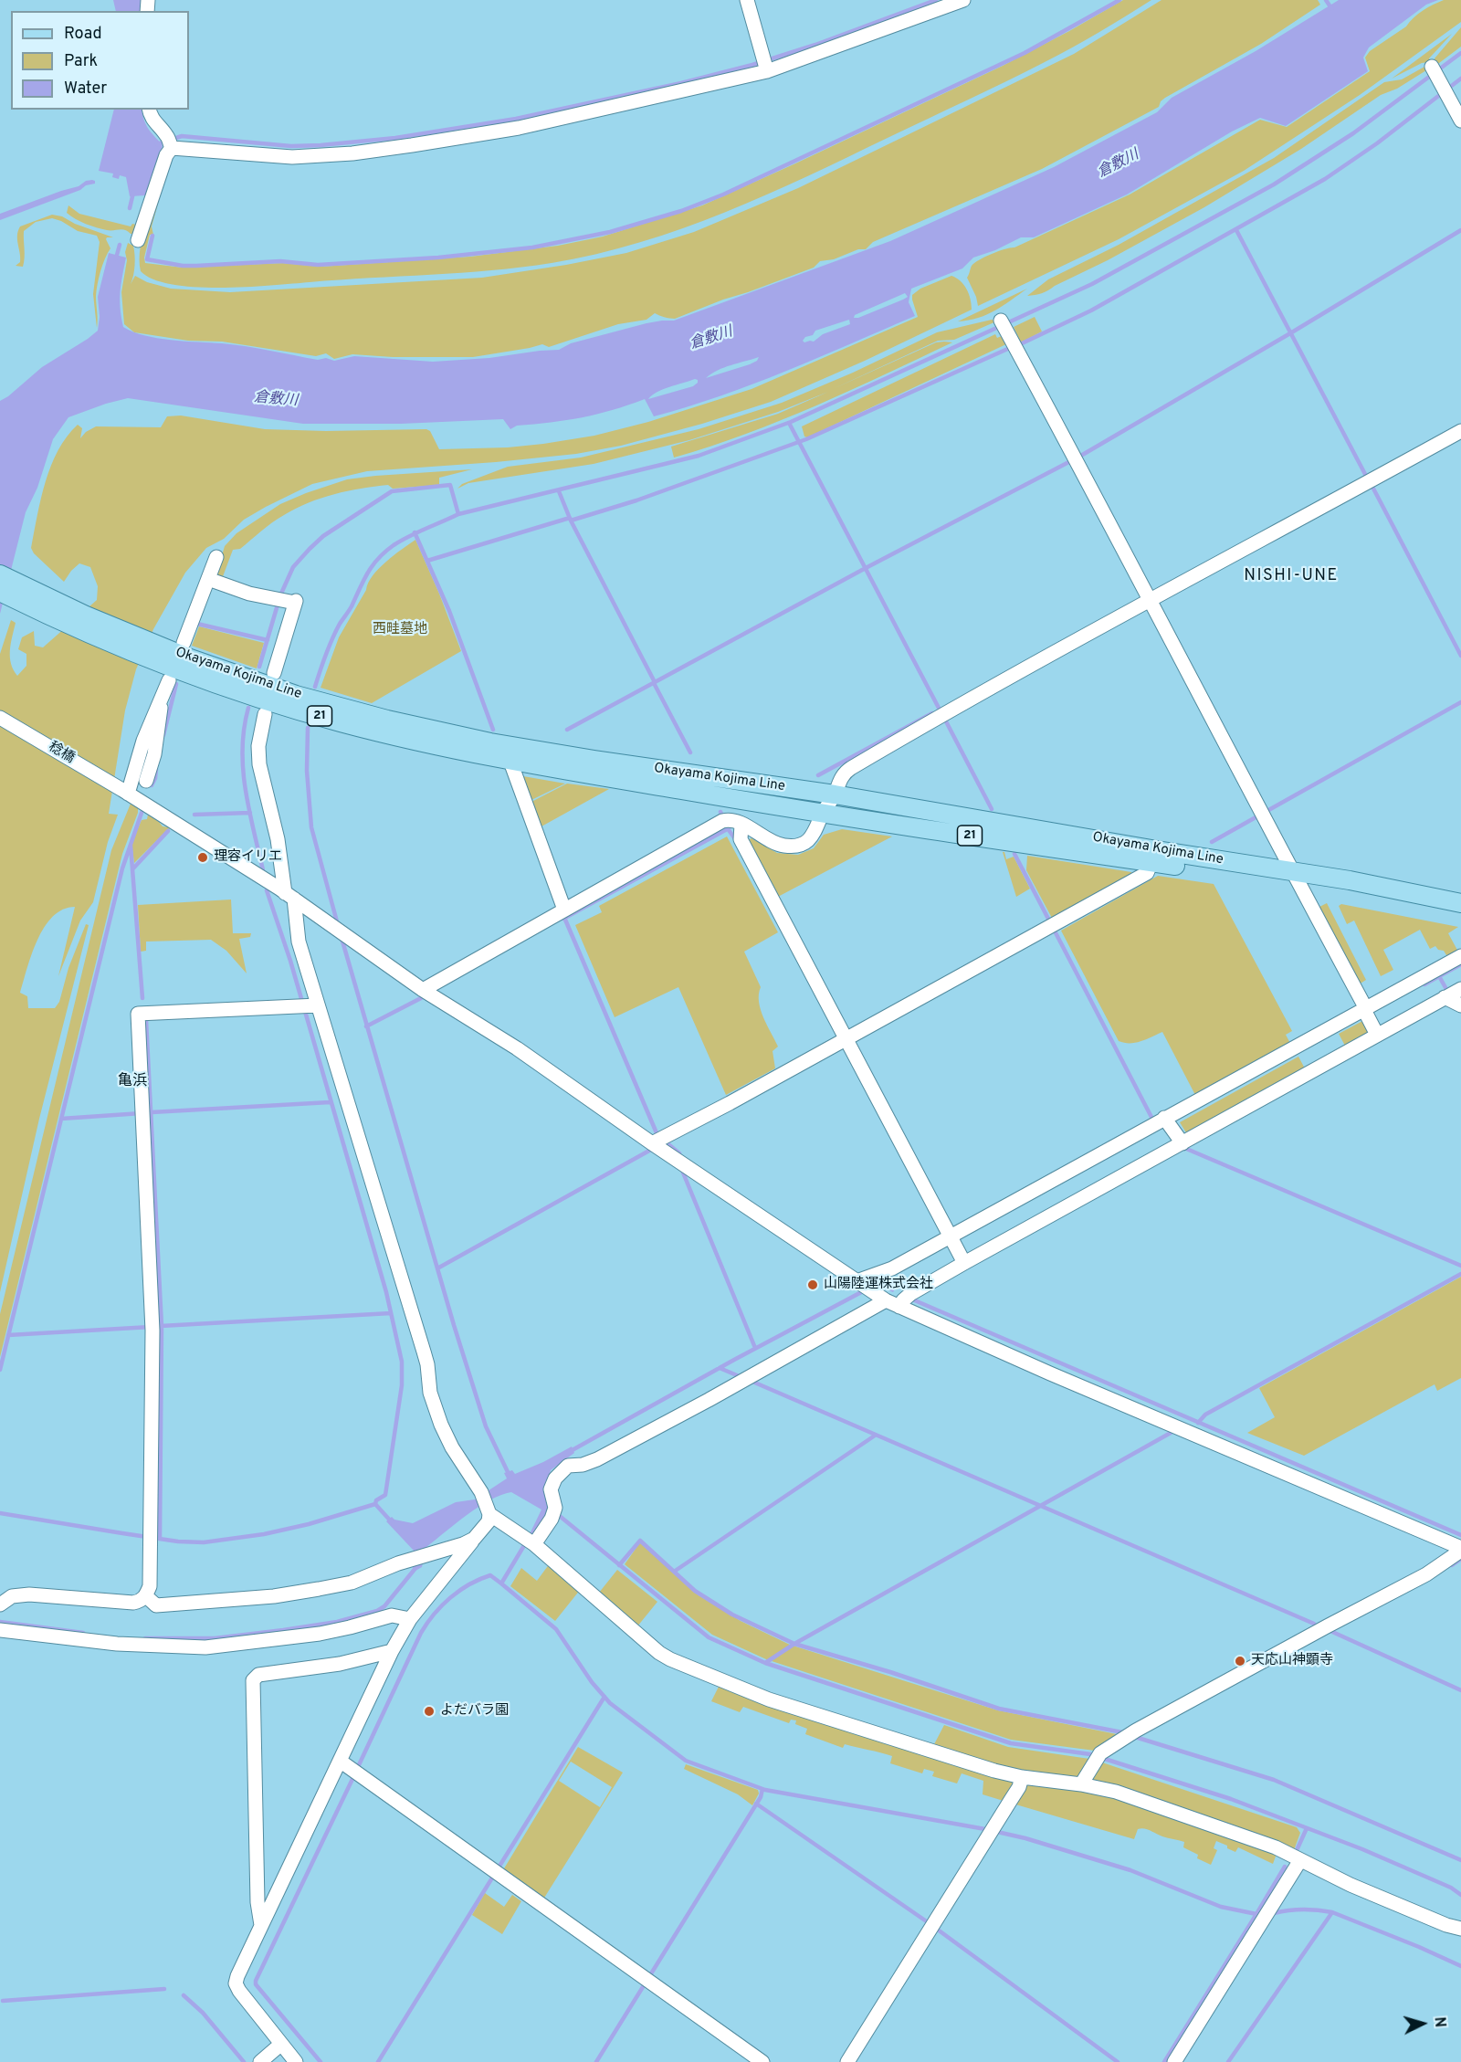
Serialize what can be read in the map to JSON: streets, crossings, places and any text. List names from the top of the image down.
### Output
{
  "streets": {
    "main road": ["Okayama Kojima Line", "21"],
    "street": ["稔橋"]
  },
  "districts": ["NISHI-UNE", "亀浜"],
  "water": ["倉敷川"],
  "parks": ["西畦墓地"],
  "places": [
    "理容イリエ",
    "山陽陸運株式会社",
    "天応山神顕寺",
    "よだバラ園"
  ],
  "legend": ["Road", "Park", "Water"],
  "north": "right"
}
